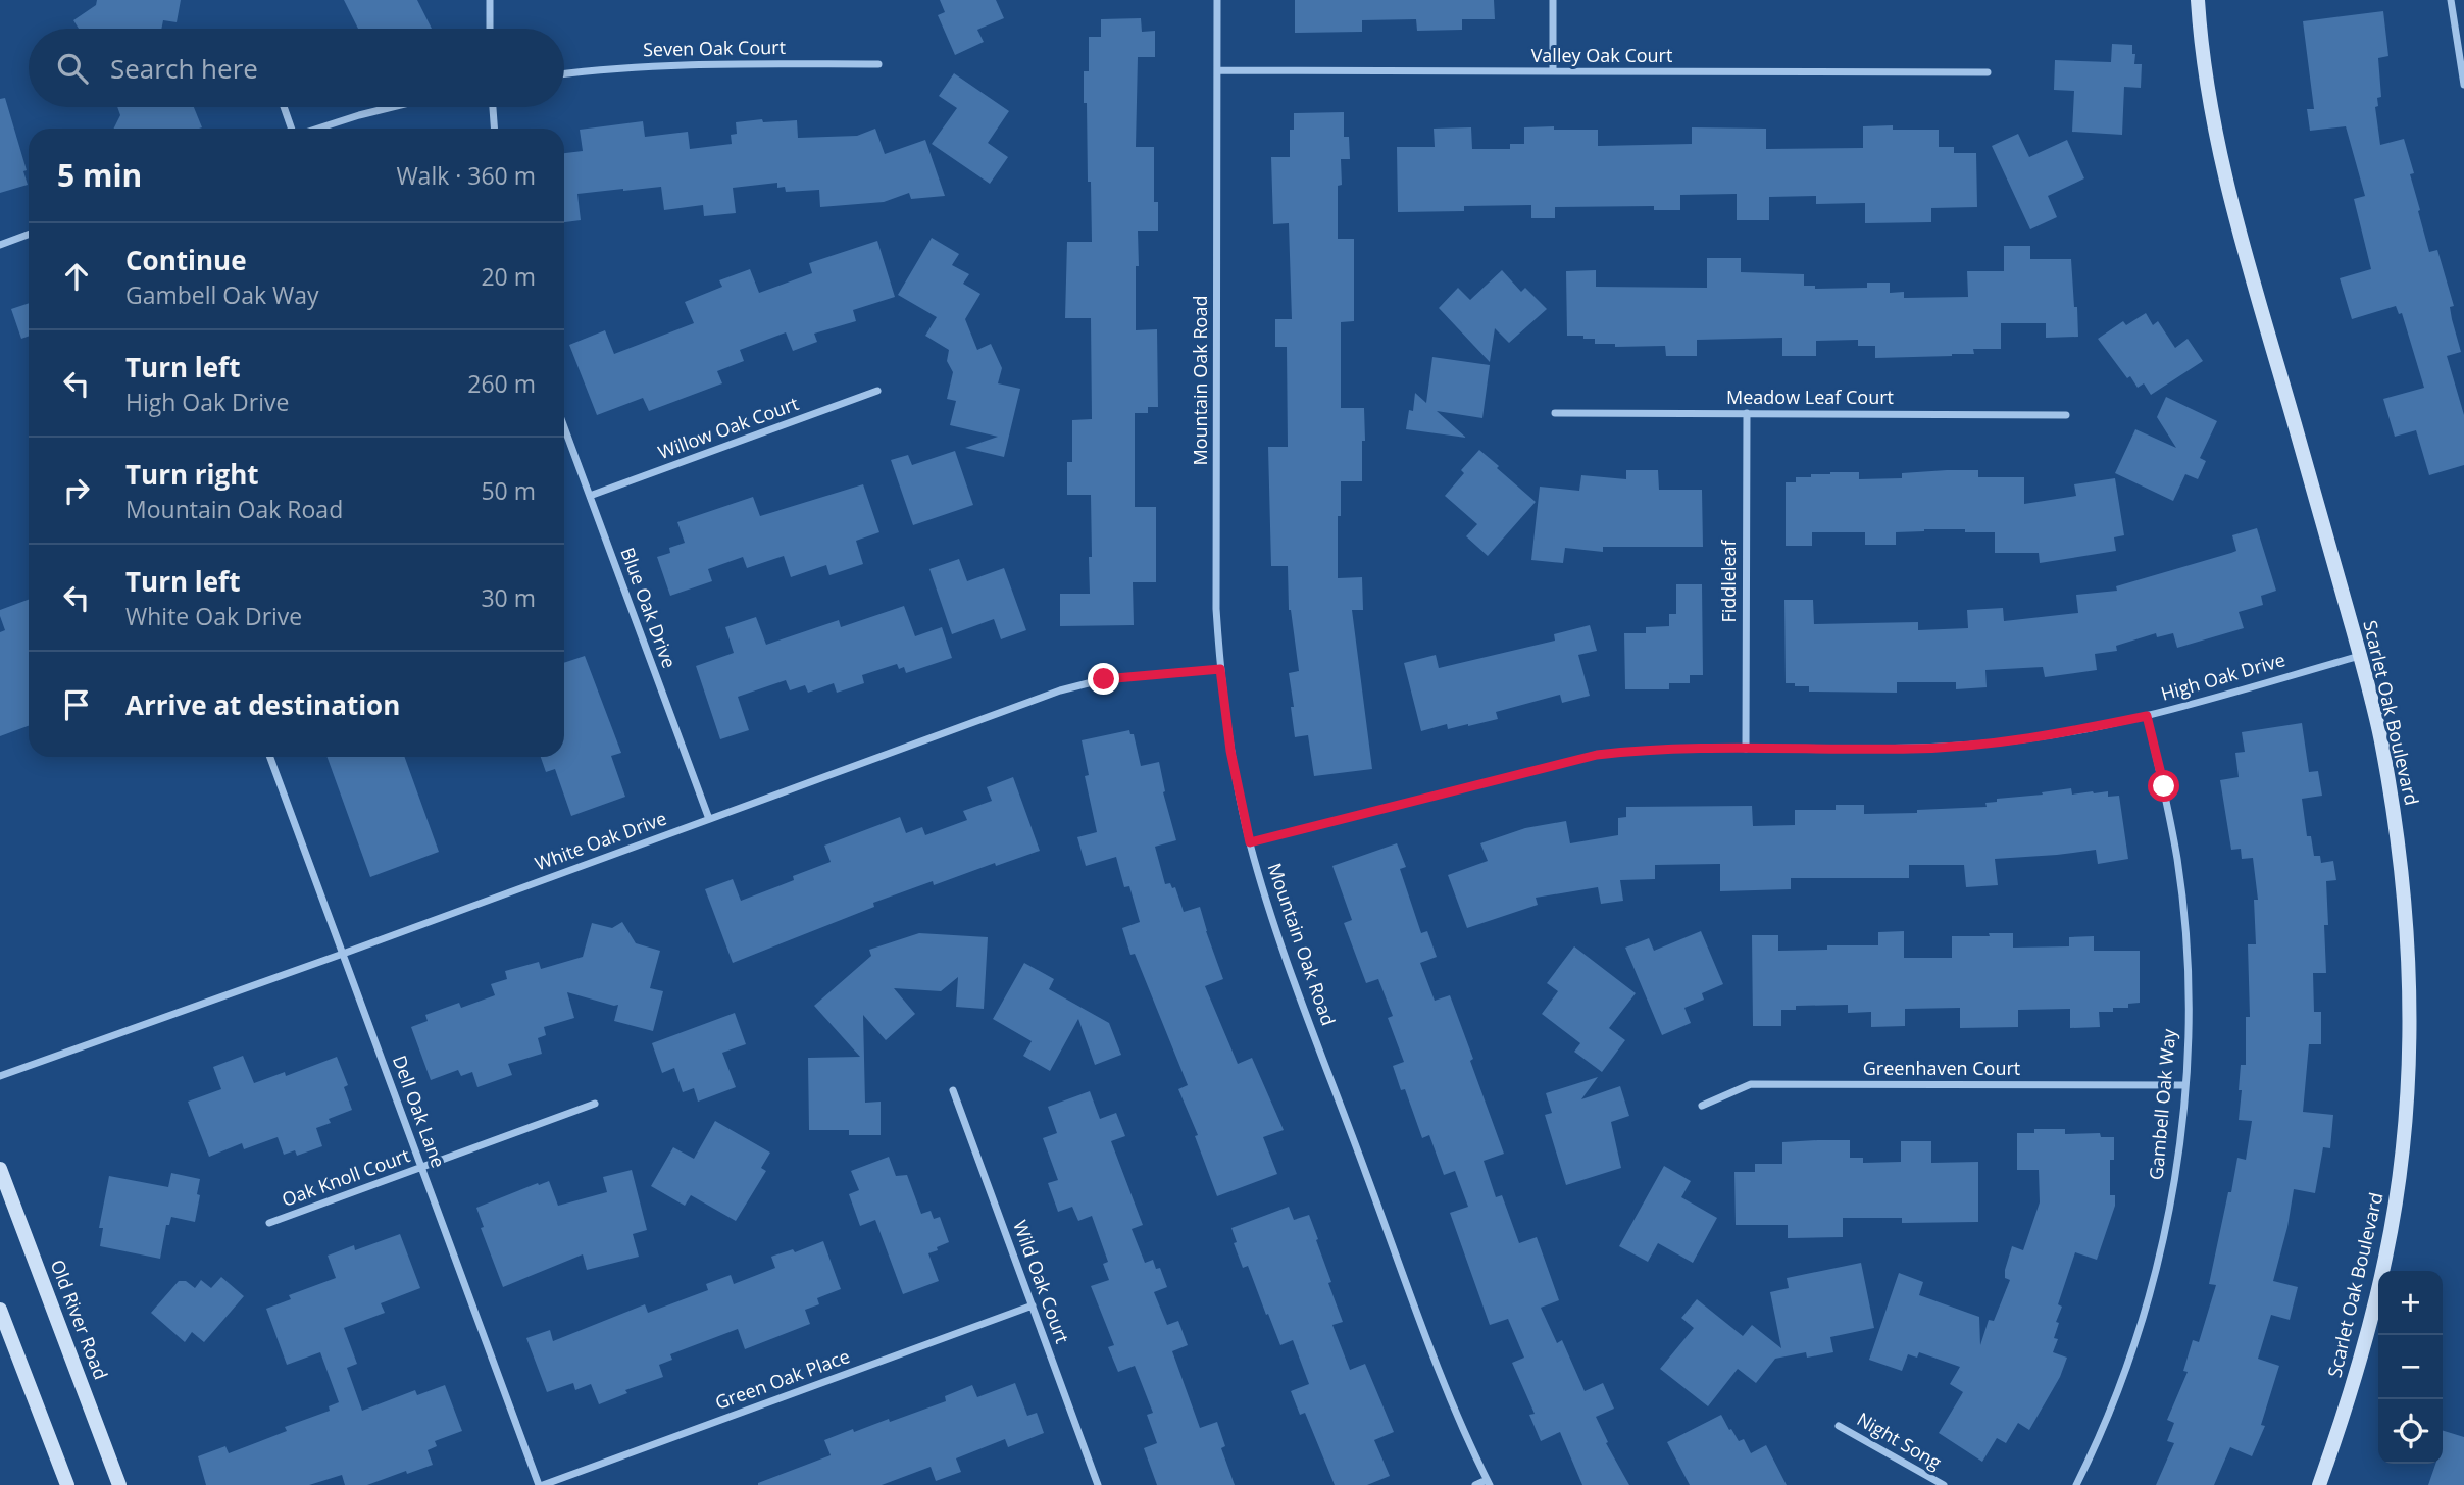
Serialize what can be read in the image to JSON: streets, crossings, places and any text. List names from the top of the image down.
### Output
{
  "streets": {
    "street": [
      "Seven Oak Court",
      "Valley Oak Court",
      "Mountain Oak Road",
      "Meadow Leaf Court",
      "Willow Oak Court",
      "Fiddleleaf",
      "Blue Oak Drive",
      "High Oak Drive",
      "Scarlet Oak Boulevard",
      "White Oak Drive",
      "Greenhaven Court",
      "Gambell Oak Way",
      "Dell Oak Lane",
      "Oak Knoll Court",
      "Wild Oak Court",
      "Old River Road",
      "Green Oak Place",
      "Night Song"
    ]
  },
  "crossings": [
    ["Valley Oak Court", "Mountain Oak Road"],
    ["Mountain Oak Road", "High Oak Drive"],
    ["Mountain Oak Road", "White Oak Drive"],
    ["Meadow Leaf Court", "Fiddleleaf"],
    ["Willow Oak Court", "Blue Oak Drive"],
    ["Fiddleleaf", "High Oak Drive"],
    ["Blue Oak Drive", "White Oak Drive"],
    ["High Oak Drive", "Scarlet Oak Boulevard"],
    ["High Oak Drive", "Gambell Oak Way"],
    ["White Oak Drive", "Dell Oak Lane"],
    ["Greenhaven Court", "Gambell Oak Way"],
    ["Dell Oak Lane", "Oak Knoll Court"],
    ["Dell Oak Lane", "Green Oak Place"],
    ["Wild Oak Court", "Green Oak Place"]
  ],
  "page": {
    "search": "Search here",
    "heading": ["5 min", "Walk · 360 m"],
    "list": [
      ["Continue", "Gambell Oak Way", "20 m"],
      ["Turn left", "High Oak Drive", "260 m"],
      ["Turn right", "Mountain Oak Road", "50 m"],
      ["Turn left", "White Oak Drive", "30 m"],
      "Arrive at destination"
    ],
    "map_buttons": ["+", "−"]
  }
}
